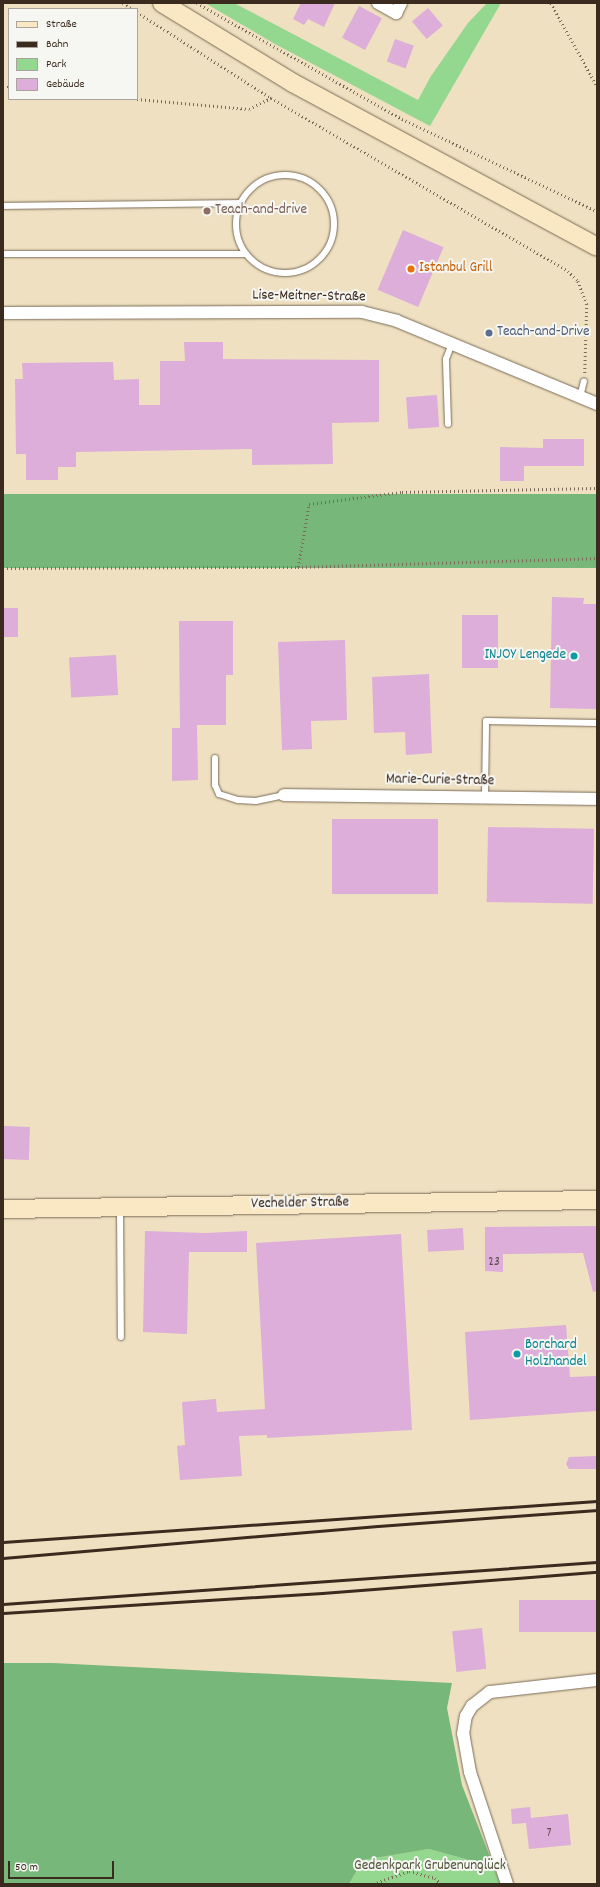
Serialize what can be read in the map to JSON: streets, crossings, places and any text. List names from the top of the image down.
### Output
{
  "streets": {
    "main road": ["Vechelder Straße"],
    "street": ["Lise-Meitner-Straße", "Marie-Curie-Straße"]
  },
  "parks": ["Gedenkpark Grubenunglück"],
  "places": [
    "Teach-and-drive",
    "Istanbul Grill",
    "Teach-and-Drive",
    "INJOY Lengede",
    "Borchard Holzhandel"
  ],
  "house_numbers": ["23", "7"],
  "legend": [
    "Straße",
    "Bahn",
    "Park",
    "Gebäude"
  ],
  "scale_bar": "50 m"
}
